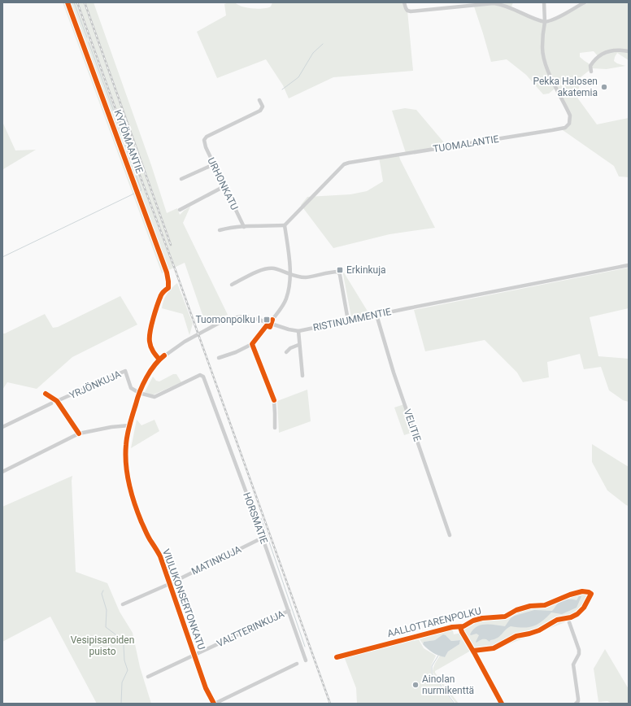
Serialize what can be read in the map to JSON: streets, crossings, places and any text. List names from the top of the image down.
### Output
{
  "streets": {
    "street": [
      "KYTÖMAANTIE",
      "TUOMALANTIE",
      "URHONKATU",
      "RISTINUMMENTIE",
      "YRJÖNKUJA",
      "VELITIE",
      "HORSMATIE",
      "MATINKUJA",
      "VIULUKONSERTONKATU",
      "VALTTERINKUJA"
    ],
    "cycle path": ["AALLOTTARENPOLKU"]
  },
  "crossings": [
    ["KYTÖMAANTIE", "RISTINUMMENTIE"],
    ["RISTINUMMENTIE", "YRJÖNKUJA"],
    ["RISTINUMMENTIE", "VELITIE"],
    ["RISTINUMMENTIE", "HORSMATIE"],
    ["RISTINUMMENTIE", "VIULUKONSERTONKATU"],
    ["YRJÖNKUJA", "HORSMATIE"],
    ["HORSMATIE", "MATINKUJA"],
    ["HORSMATIE", "VALTTERINKUJA"],
    ["MATINKUJA", "VIULUKONSERTONKATU"],
    ["VIULUKONSERTONKATU", "VALTTERINKUJA"]
  ],
  "parks": ["Vesipisaroiden puisto"],
  "places": {
    "other": ["Pekka Halosen akatemia", "Ainolan nurmikenttä"],
    "transit": ["Erkinkuja", "Tuomonpolku I"]
  }
}
